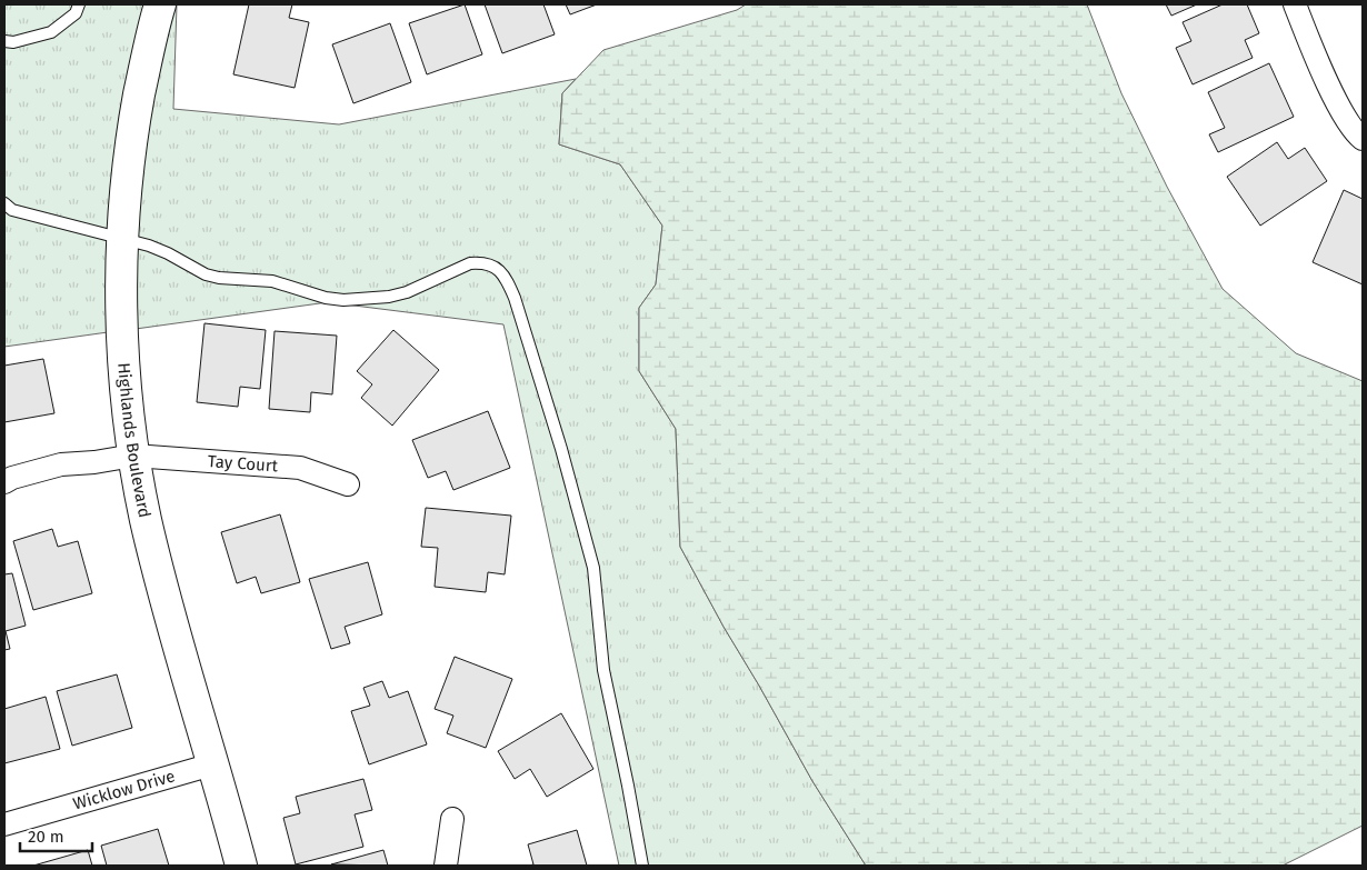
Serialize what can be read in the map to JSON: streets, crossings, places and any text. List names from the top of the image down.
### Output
{
  "streets": {
    "street": ["Highlands Boulevard", "Tay Court", "Wicklow Drive"]
  },
  "crossings": [
    ["Highlands Boulevard", "Tay Court"],
    ["Highlands Boulevard", "Wicklow Drive"]
  ],
  "scale_bar": "20 m"
}
